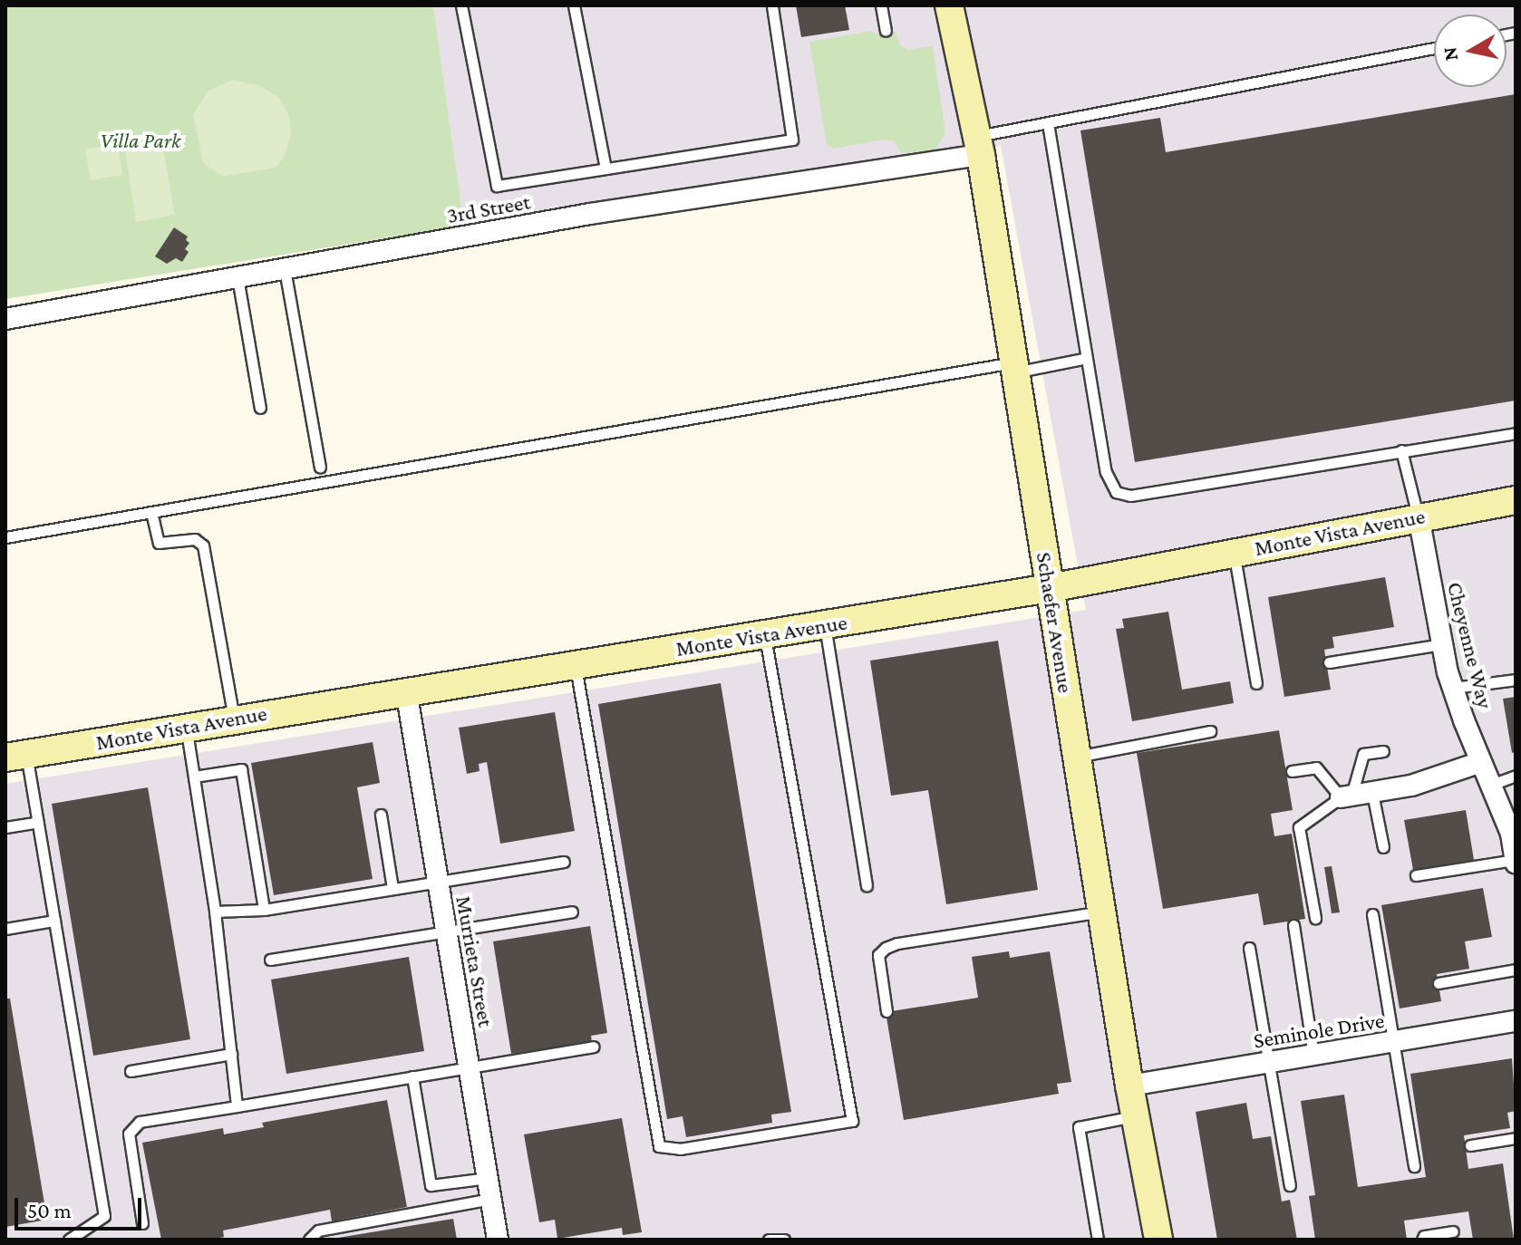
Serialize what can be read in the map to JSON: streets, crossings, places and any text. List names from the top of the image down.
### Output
{
  "streets": {
    "street": [
      "3rd Street",
      "Monte Vista Avenue",
      "Schaefer Avenue",
      "Cheyenne Way",
      "Murrieta Street",
      "Seminole Drive"
    ]
  },
  "crossings": [
    ["3rd Street", "Schaefer Avenue"],
    ["Monte Vista Avenue", "Schaefer Avenue"],
    ["Monte Vista Avenue", "Cheyenne Way"],
    ["Monte Vista Avenue", "Murrieta Street"],
    ["Schaefer Avenue", "Seminole Drive"]
  ],
  "parks": ["Villa Park"],
  "scale_bar": "50 m",
  "north": "left"
}
